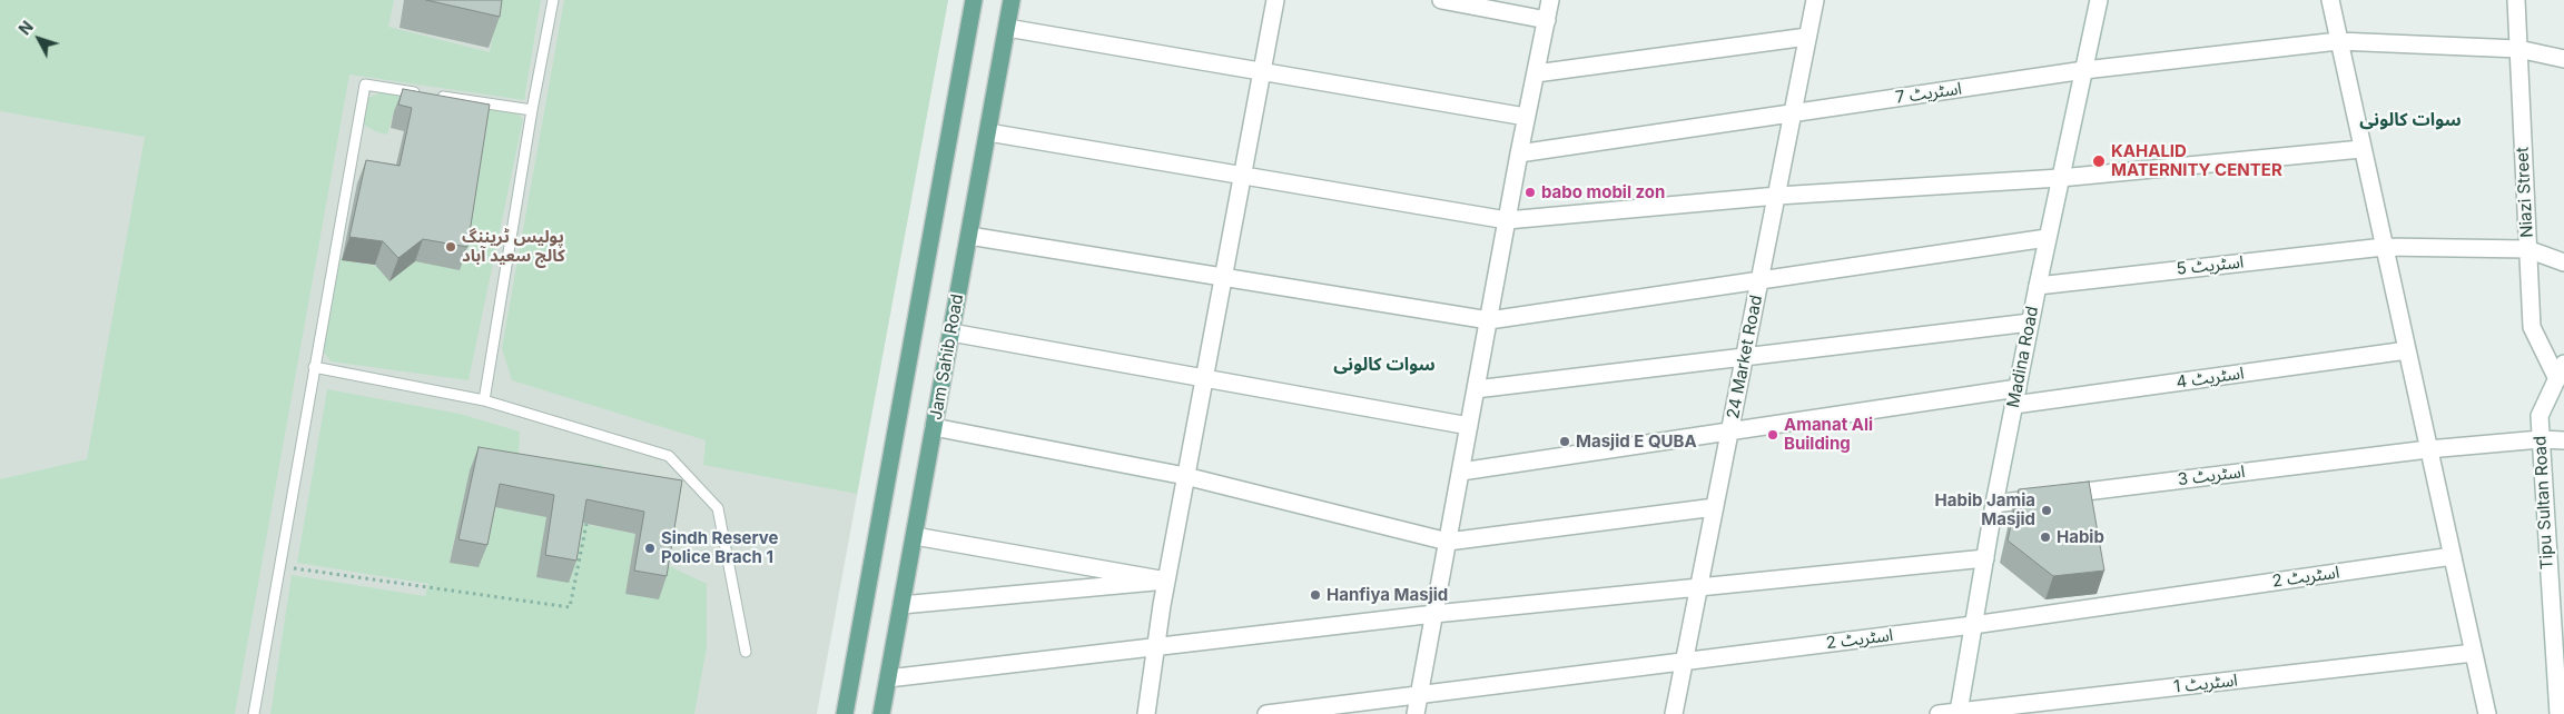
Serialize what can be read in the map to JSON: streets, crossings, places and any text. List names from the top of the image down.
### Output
{
  "streets": {
    "main road": ["Jam Sahib Road"],
    "street": [
      "اسٹریٹ 7",
      "Niazi Street",
      "اسٹریٹ 5",
      "24 Market Road",
      "Madina Road",
      "اسٹریٹ 4",
      "اسٹریٹ 3",
      "Tipu Sultan Road",
      "اسٹریٹ 2",
      "اسٹریٹ 1"
    ]
  },
  "crossings": [
    ["اسٹریٹ 7", "Niazi Street"],
    ["اسٹریٹ 7", "24 Market Road"],
    ["اسٹریٹ 7", "Madina Road"],
    ["Niazi Street", "اسٹریٹ 5"],
    ["Niazi Street", "Tipu Sultan Road"],
    ["اسٹریٹ 5", "Madina Road"],
    ["24 Market Road", "اسٹریٹ 2"],
    ["Madina Road", "اسٹریٹ 4"],
    ["Madina Road", "اسٹریٹ 3"],
    ["Madina Road", "اسٹریٹ 2"],
    ["Madina Road", "اسٹریٹ 1"],
    ["اسٹریٹ 3", "Tipu Sultan Road"]
  ],
  "districts": ["سوات کالونی", "سوات کالونی"],
  "places": [
    "KAHALID MATERNITY CENTER",
    "babo mobil zon",
    "پولیس ٹریننگ کالج سعید آباد",
    "Amanat Ali Building",
    "Masjid E QUBA",
    "Habib Jamia Masjid",
    "Habib",
    "Sindh Reserve Police Brach 1",
    "Hanfiya Masjid"
  ],
  "north": "top left"
}
